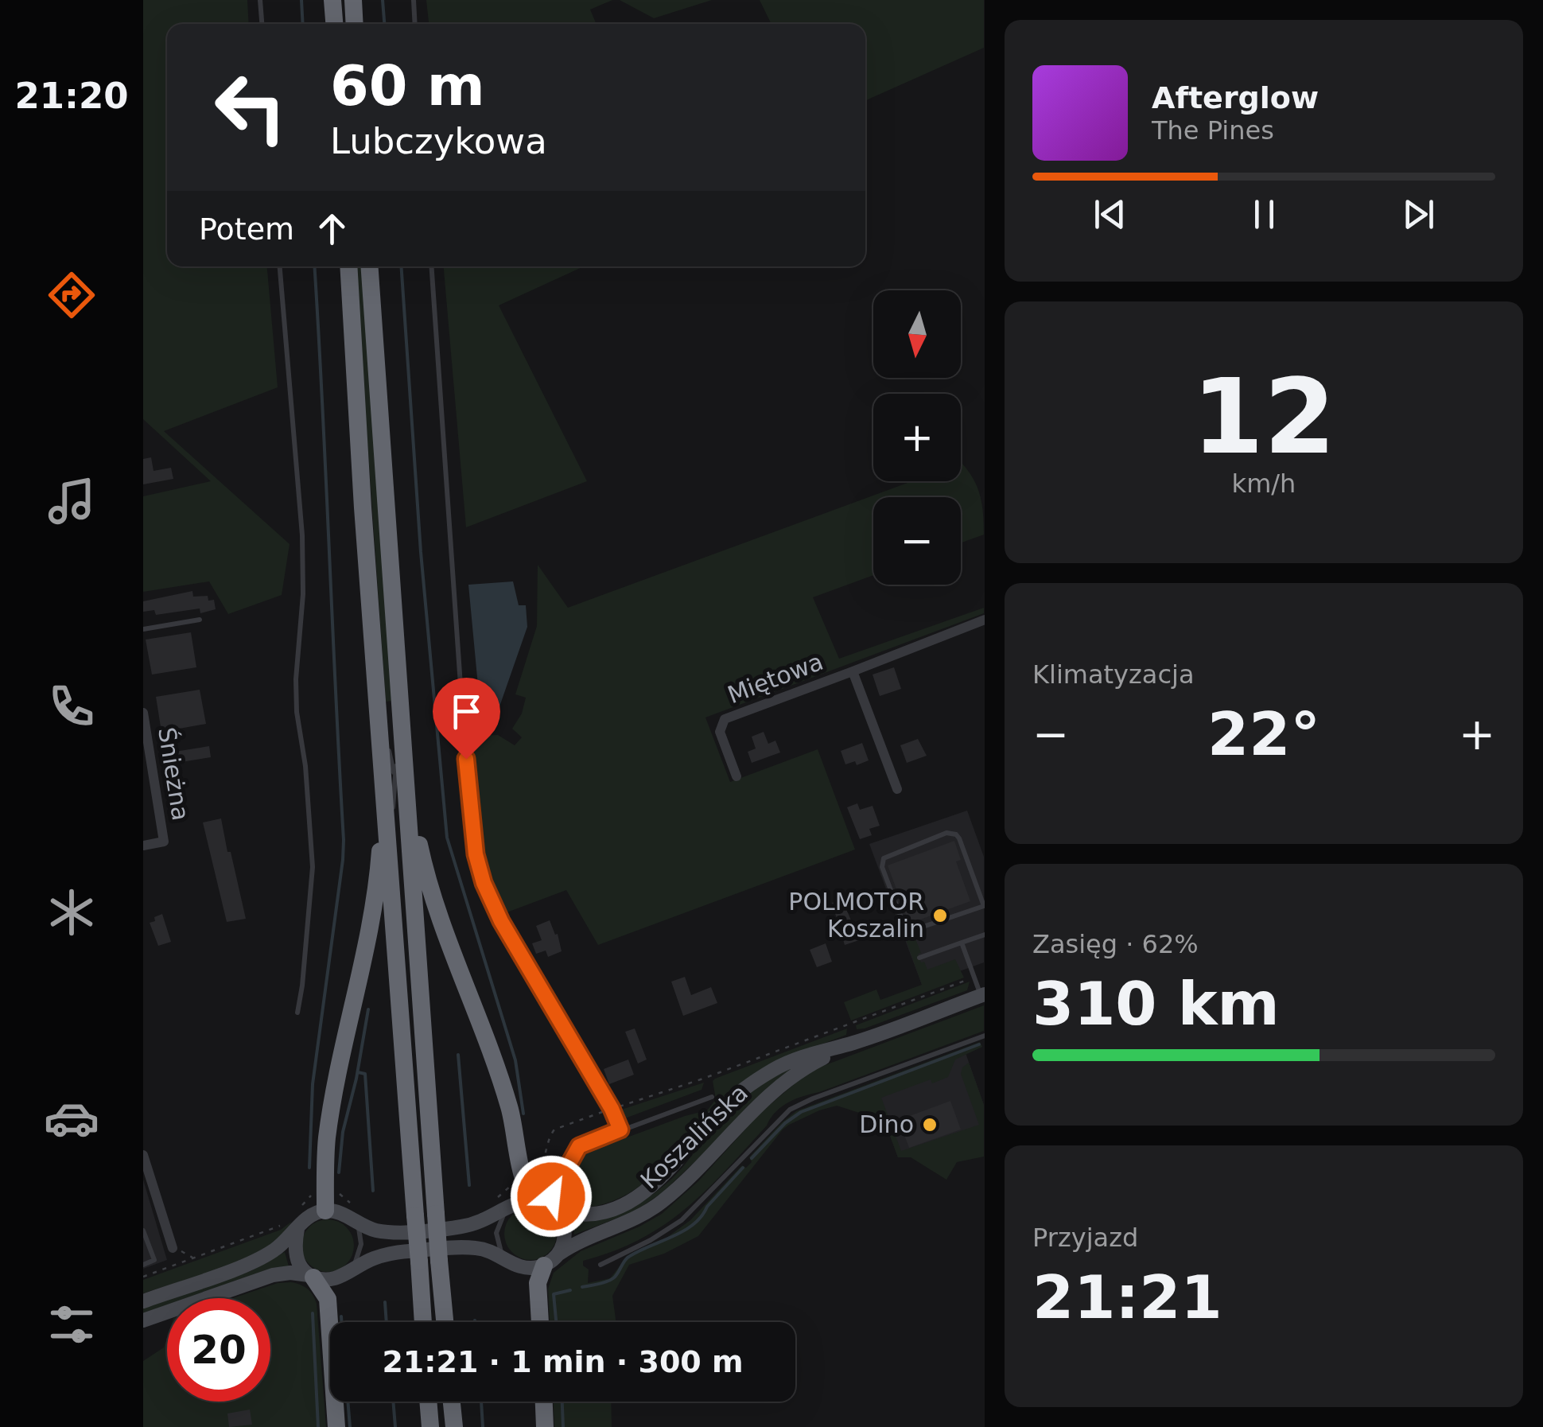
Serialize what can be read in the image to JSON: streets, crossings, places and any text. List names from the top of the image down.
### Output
{
  "streets": {
    "main road": ["Koszalińska"],
    "street": ["Miętowa", "Śnieżna"]
  },
  "places": ["POLMOTOR Koszalin", "Dino"],
  "north": "bottom",
  "page": {
    "tabs": "21:20",
    "turn": ["60 m", "Lubczykowa"],
    "song": ["Afterglow", "The Pines"],
    "then": "Potem",
    "map_buttons": ["+", "−"],
    "tile": [
      ["12", "km/h"],
      "Klimatyzacja",
      ["Zasięg · 62%", "310 km"],
      ["Przyjazd", "21:21"]
    ],
    "heat": ["−", "22°", "+"],
    "limit": "20",
    "trip": "21:21 · 1 min · 300 m"
  }
}
